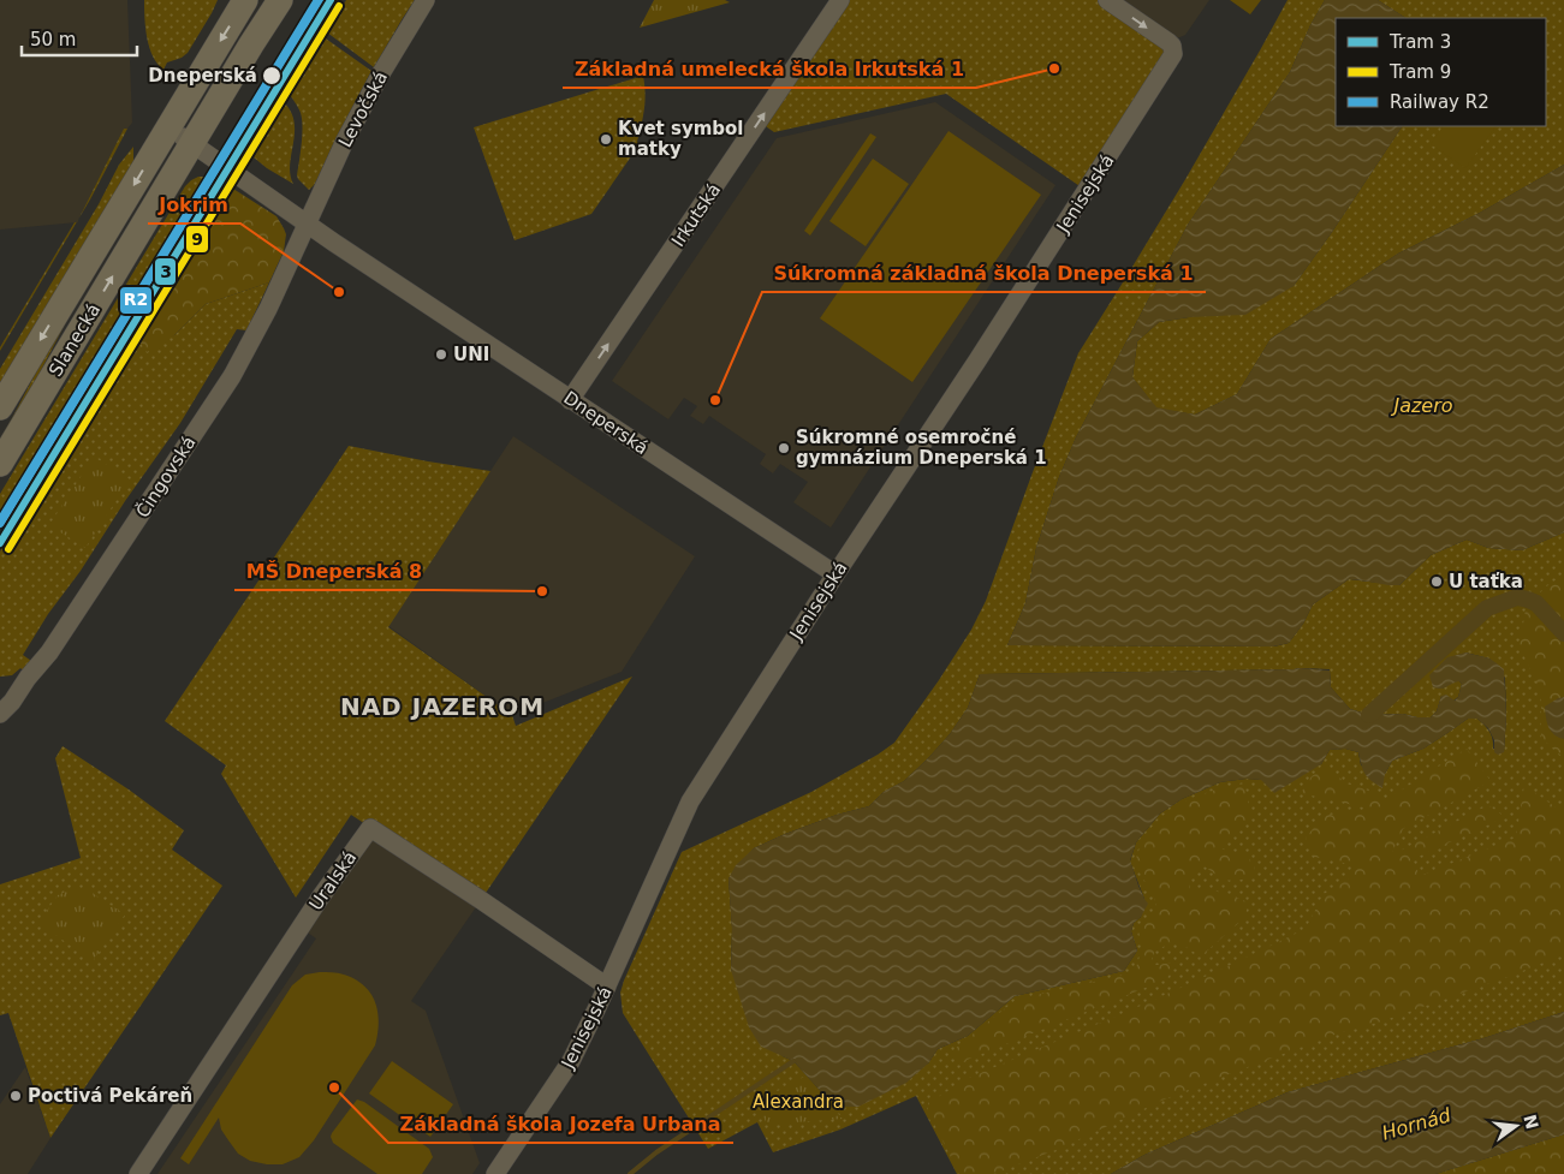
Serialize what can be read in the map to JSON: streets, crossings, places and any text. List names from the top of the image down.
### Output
{
  "streets": {
    "main road": ["Slanecká"],
    "street": [
      "Levočská",
      "Jenisejská",
      "Irkutská",
      "Dneperská",
      "Čingovská",
      "Uralská"
    ]
  },
  "crossings": [
    ["Levočská", "Dneperská"],
    ["Levočská", "Čingovská"],
    ["Jenisejská", "Dneperská"],
    ["Jenisejská", "Uralská"],
    ["Irkutská", "Dneperská"],
    ["Slanecká", "Dneperská"],
    ["Dneperská", "Čingovská"]
  ],
  "one_way": ["Jenisejská", "Irkutská"],
  "districts": ["NAD JAZEROM"],
  "water": ["Jazero", "Hornád"],
  "parks": ["Alexandra"],
  "places": [
    "Základná umelecká škola Irkutská 1",
    "Dneperská",
    "Kvet symbol matky",
    "Jokrim",
    "UNI",
    "Súkromná základná škola Dneperská 1",
    "Súkromné osemročné gymnázium Dneperská 1",
    "U taťka",
    "MŠ Dneperská 8",
    "Základná škola Jozefa Urbana",
    "Poctivá Pekáreň"
  ],
  "lines": ["tram line 3", "rail line R2", "tram line 9"],
  "legend": ["Tram 3", "Tram 9", "Railway R2"],
  "scale_bar": "50 m",
  "north": "right"
}
